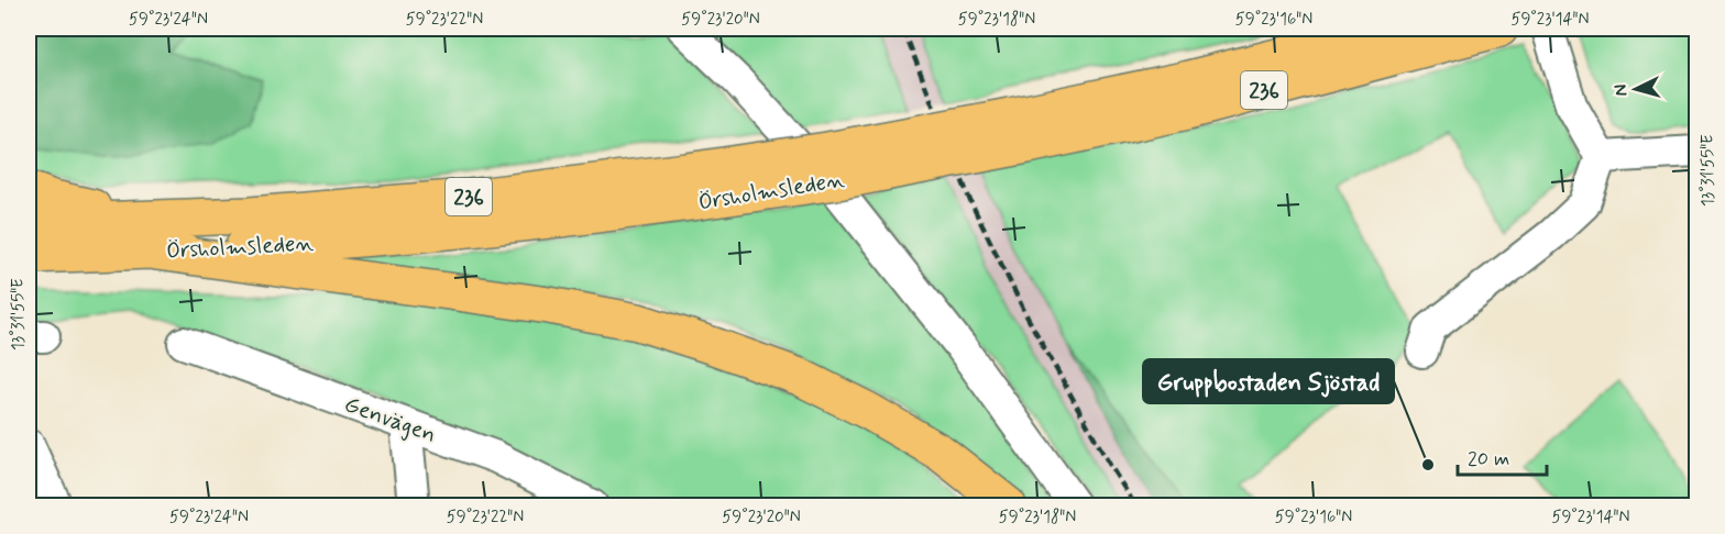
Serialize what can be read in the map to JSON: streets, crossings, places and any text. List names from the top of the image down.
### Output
{
  "streets": {
    "main road": ["236", "Örsholmsleden"],
    "street": ["Genvägen"]
  },
  "places": ["Gruppbostaden Sjöstad"],
  "scale_bar": "20 m",
  "north": "left",
  "coordinates": [
    "59°23'24\"N",
    "59°23'22\"N",
    "59°23'20\"N",
    "59°23'18\"N",
    "59°23'16\"N",
    "59°23'14\"N",
    "13°31'55\"E"
  ]
}
